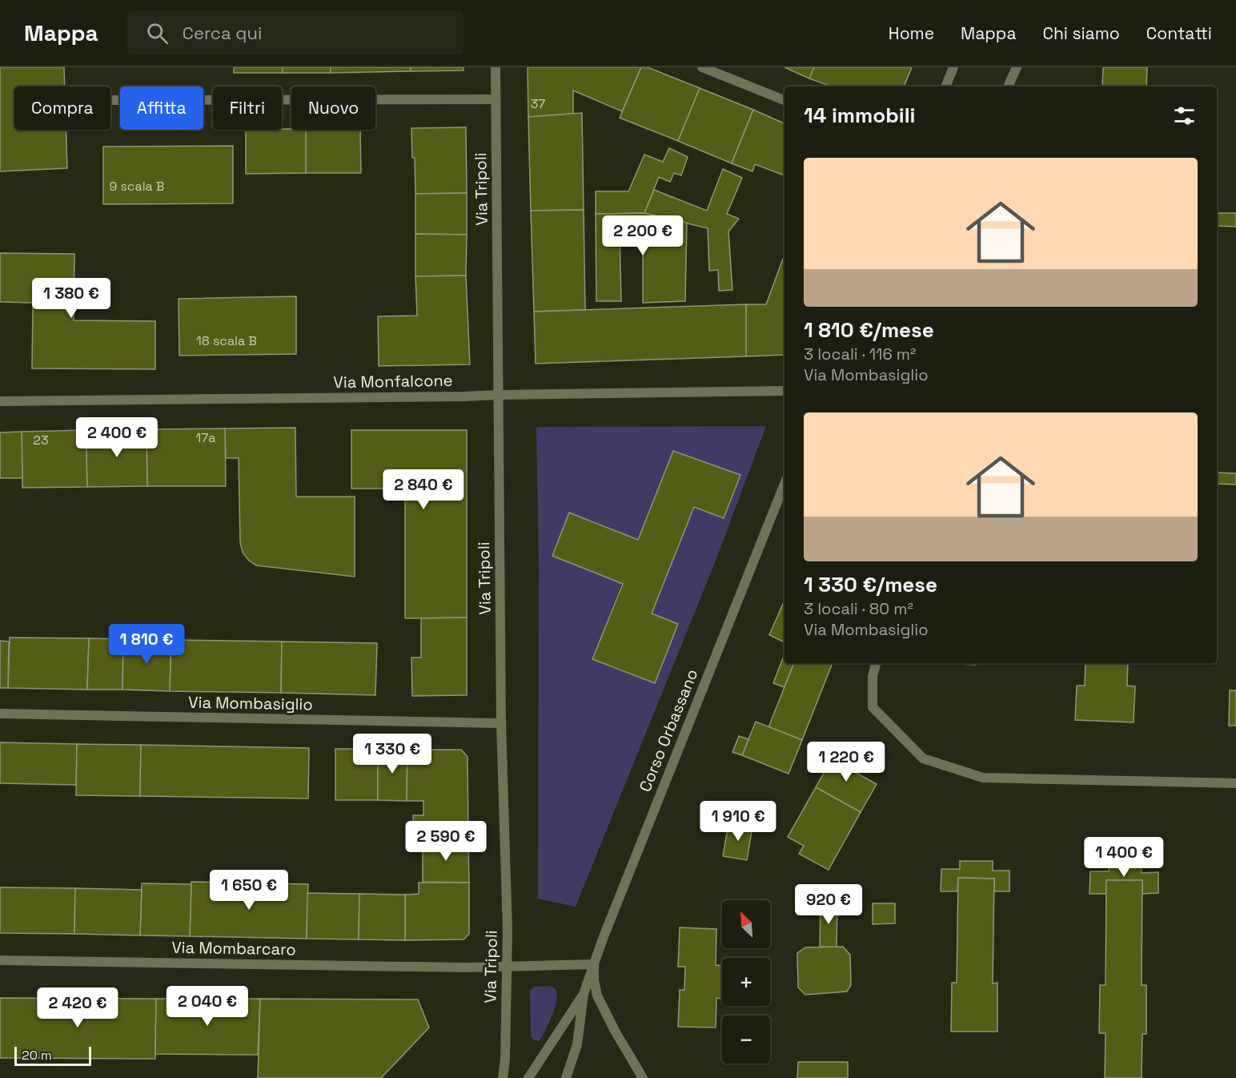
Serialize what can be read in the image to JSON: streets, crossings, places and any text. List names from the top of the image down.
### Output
{
  "streets": {
    "street": [
      "Via Tripoli",
      "Via Monfalcone",
      "Via Mombasiglio",
      "Corso Orbassano",
      "Via Mombarcaro"
    ]
  },
  "crossings": [
    ["Via Tripoli", "Via Monfalcone"],
    ["Via Tripoli", "Via Mombasiglio"],
    ["Via Tripoli", "Via Mombarcaro"],
    ["Corso Orbassano", "Via Mombarcaro"]
  ],
  "house_numbers": [
    "37",
    "9 scala B",
    "18 scala B",
    "17a",
    "23"
  ],
  "scale_bar": "20 m",
  "north": "top left",
  "page": {
    "header": "Mappa",
    "search": "Cerca qui",
    "nav": [
      "Home",
      "Mappa",
      "Chi siamo",
      "Contatti"
    ],
    "chip": [
      "Compra",
      "Affitta",
      "Filtri",
      "Nuovo"
    ],
    "heading": "14 immobili",
    "list": [
      {
        "name": "1 810 €/mese",
        "note": "3 locali · 116 m² · Via Mombasiglio"
      },
      {
        "name": "1 330 €/mese",
        "note": "3 locali · 80 m² · Via Mombasiglio"
      }
    ],
    "price": [
      "2 200 €",
      "1 380 €",
      "2 400 €",
      "2 840 €",
      "1 810 €",
      "1 330 €",
      "1 220 €",
      "1 910 €",
      "2 590 €",
      "1 400 €",
      "1 650 €",
      "920 €",
      "2 040 €",
      "2 420 €"
    ],
    "map_buttons": ["+", "−"],
    "scale": "20 m"
  }
}
